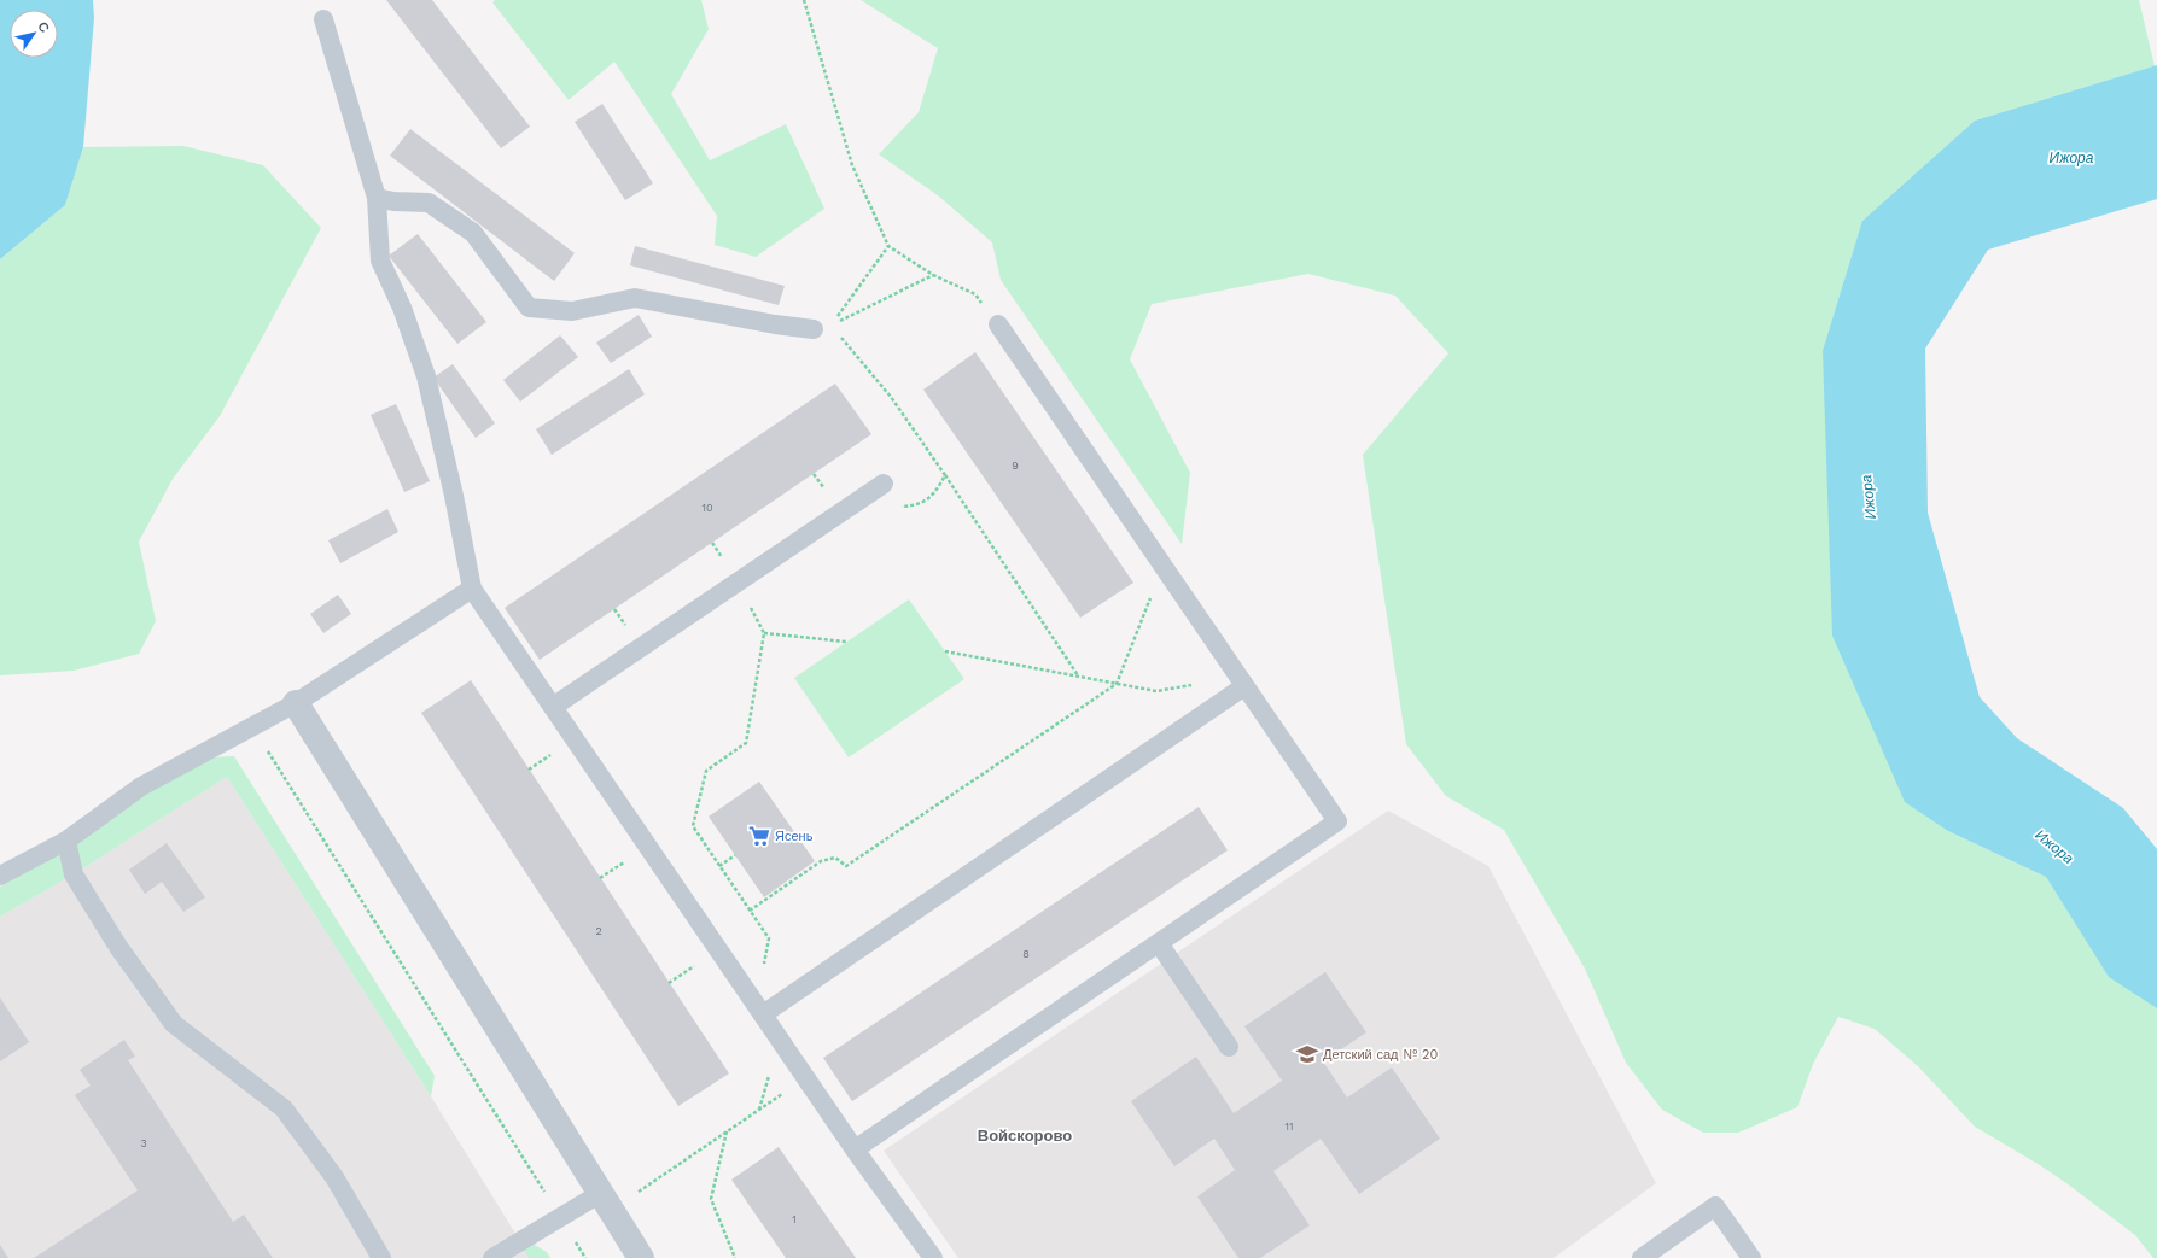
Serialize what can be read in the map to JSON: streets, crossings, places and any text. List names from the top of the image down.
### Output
{
  "districts": ["Войскорово"],
  "water": ["Ижора"],
  "places": {
    "supermarket": ["Ясень"],
    "school or university": ["Детский сад № 20"]
  },
  "house_numbers": [
    "9",
    "10",
    "2",
    "8",
    "11",
    "3",
    "1"
  ],
  "north": "top right"
}
